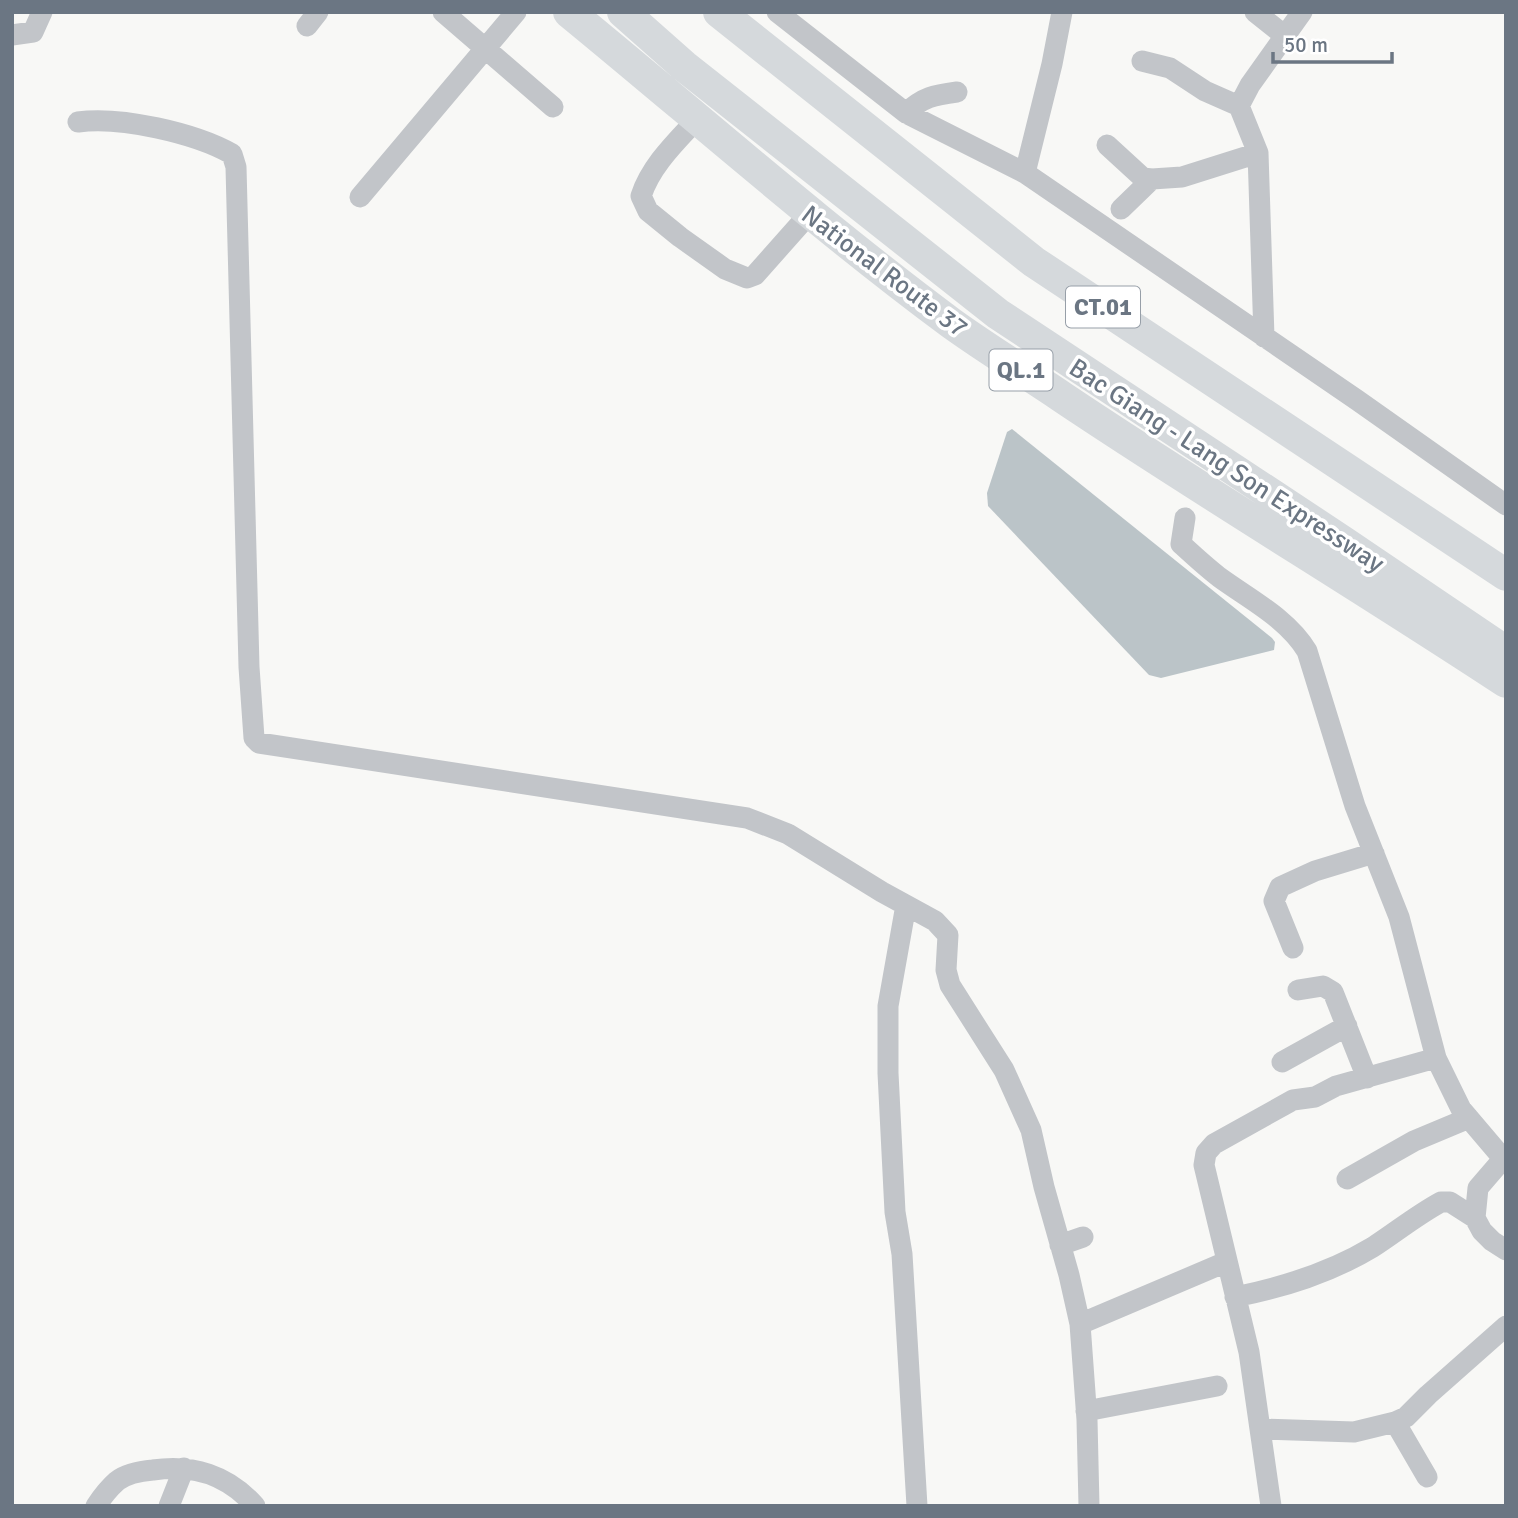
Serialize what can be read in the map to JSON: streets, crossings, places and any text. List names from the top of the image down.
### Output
{
  "streets": {
    "highway": [
      "National Route 37",
      "CT.01",
      "QL.1",
      "Bac Giang - Lang Son Expressway"
    ]
  },
  "scale_bar": "50 m"
}
